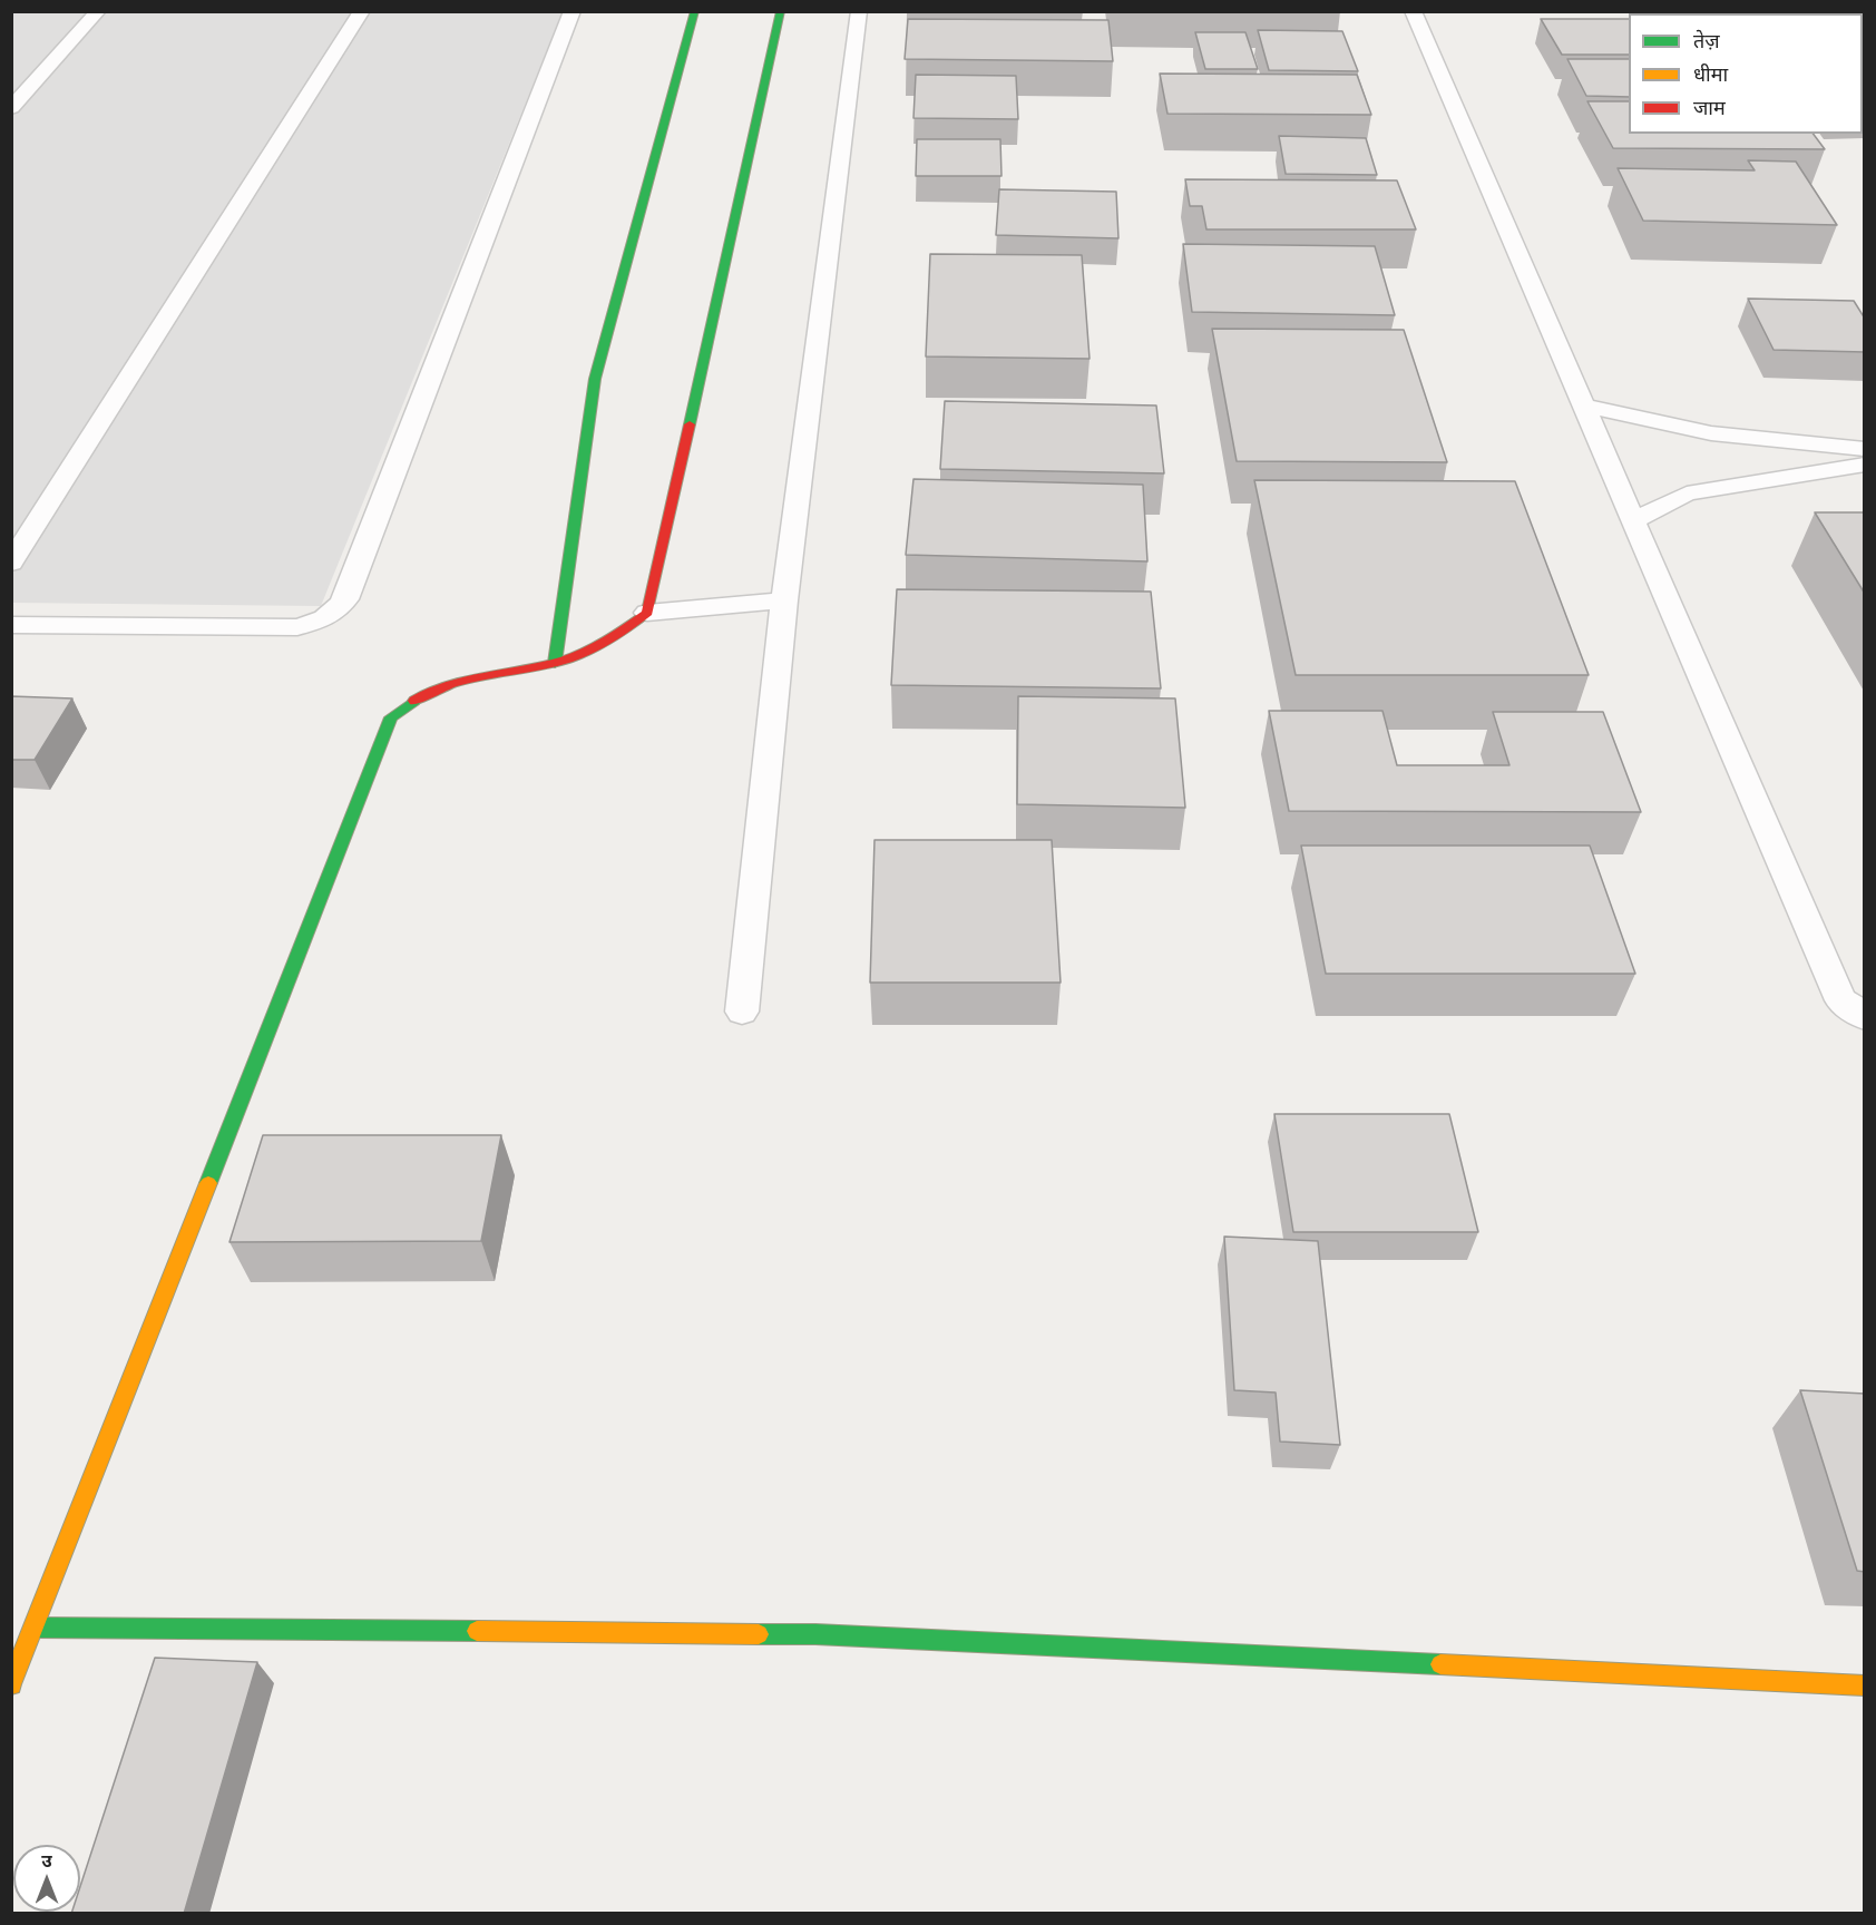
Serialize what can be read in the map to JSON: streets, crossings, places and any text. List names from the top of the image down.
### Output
{
  "legend": ["तेज़", "धीमा", "जाम"],
  "north": "top"
}
